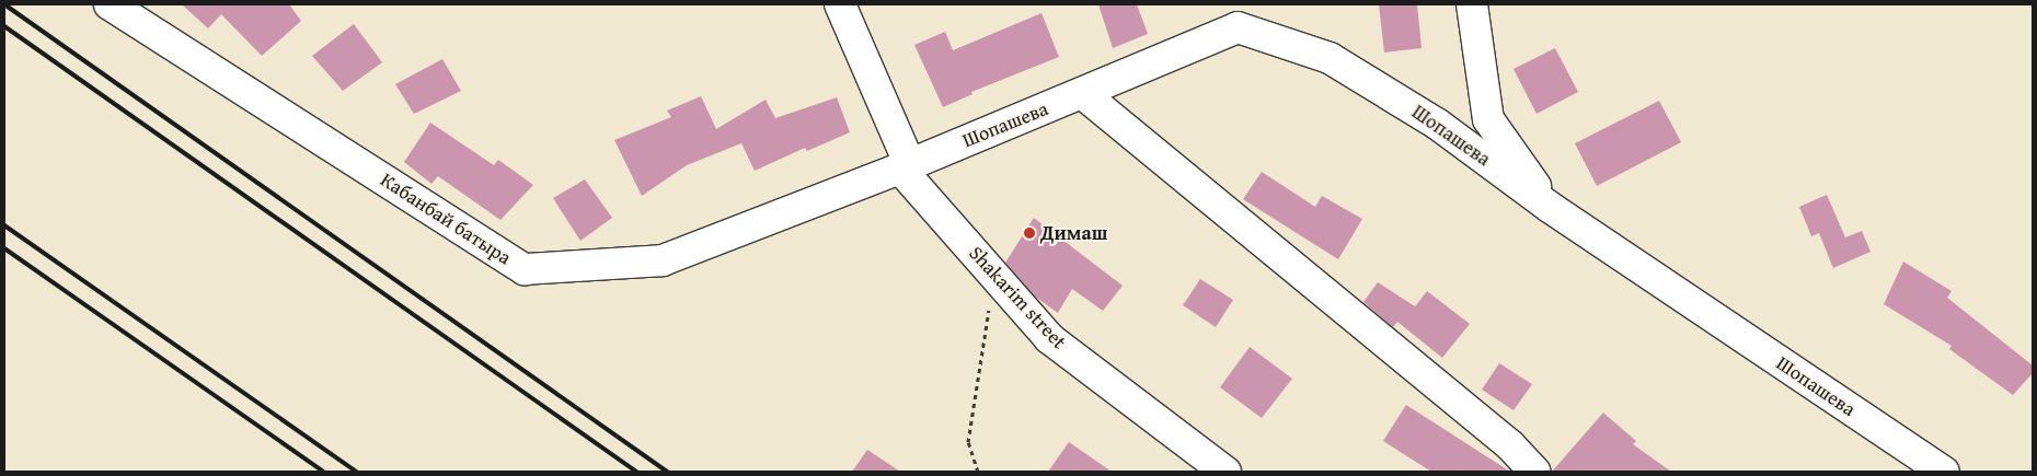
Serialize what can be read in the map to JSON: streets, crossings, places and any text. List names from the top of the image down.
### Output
{
  "streets": {
    "street": ["Шопашева", "Кабанбай батыра", "Shakarim street"]
  },
  "crossings": [
    ["Шопашева", "Кабанбай батыра"],
    ["Шопашева", "Shakarim street"],
    ["Кабанбай батыра", "Shakarim street"]
  ],
  "places": ["Димаш"]
}
